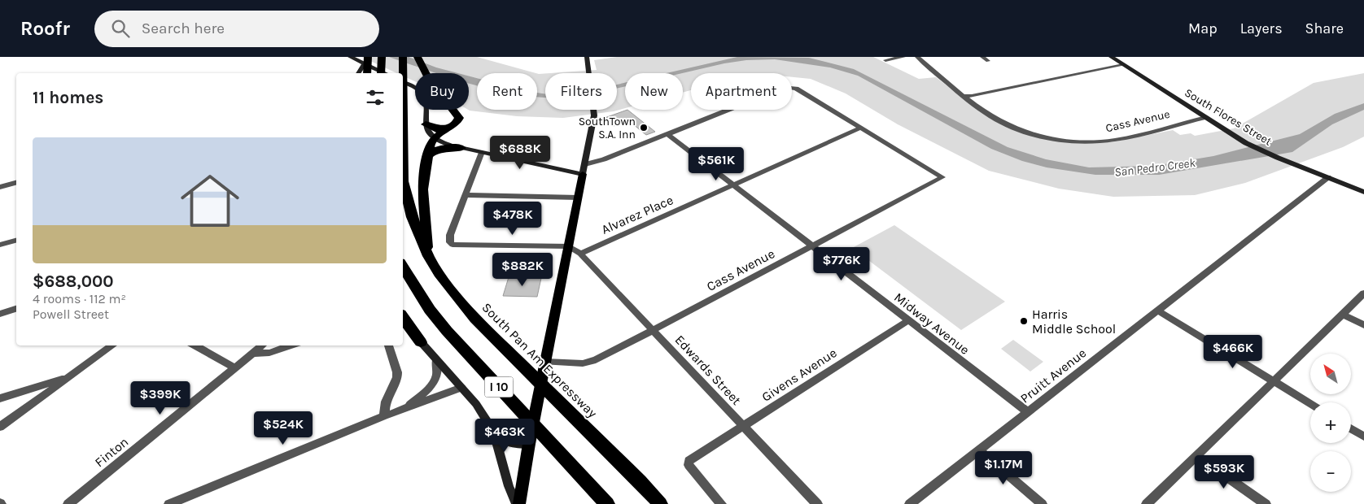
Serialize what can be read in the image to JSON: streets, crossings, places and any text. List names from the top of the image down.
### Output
{
  "streets": {
    "highway": ["South Pan Am Expressway", "I 10"],
    "main road": ["South Flores Street"],
    "street": [
      "Cass Avenue",
      "Alvarez Place",
      "Midway Avenue",
      "Edwards Street",
      "Givens Avenue",
      "Pruitt Avenue",
      "Finton"
    ]
  },
  "crossings": [
    ["South Flores Street", "Cass Avenue"],
    ["South Flores Street", "Pruitt Avenue"],
    ["Cass Avenue", "Alvarez Place"],
    ["Cass Avenue", "Midway Avenue"],
    ["Cass Avenue", "Edwards Street"],
    ["Alvarez Place", "Midway Avenue"],
    ["Alvarez Place", "Edwards Street"],
    ["Midway Avenue", "Givens Avenue"],
    ["Midway Avenue", "Pruitt Avenue"],
    ["South Pan Am Expressway", "I 10"],
    ["Edwards Street", "Givens Avenue"]
  ],
  "water": ["San Pedro Creek"],
  "places": ["SouthTown S.A. Inn", "Harris Middle School"],
  "north": "top left",
  "page": {
    "header": "Roofr",
    "search": "Search here",
    "nav": ["Map", "Layers", "Share"],
    "chip": [
      "Buy",
      "Rent",
      "Filters",
      "New",
      "Apartment"
    ],
    "heading": "11 homes",
    "list": [
      {
        "name": "$688,000",
        "note": "4 rooms · 112 m² · Powell Street"
      }
    ],
    "price": [
      "$688K",
      "$561K",
      "$478K",
      "$776K",
      "$882K",
      "$466K",
      "$399K",
      "$524K",
      "$463K",
      "$1.17M",
      "$593K"
    ],
    "map_buttons": ["+", "−"]
  }
}
